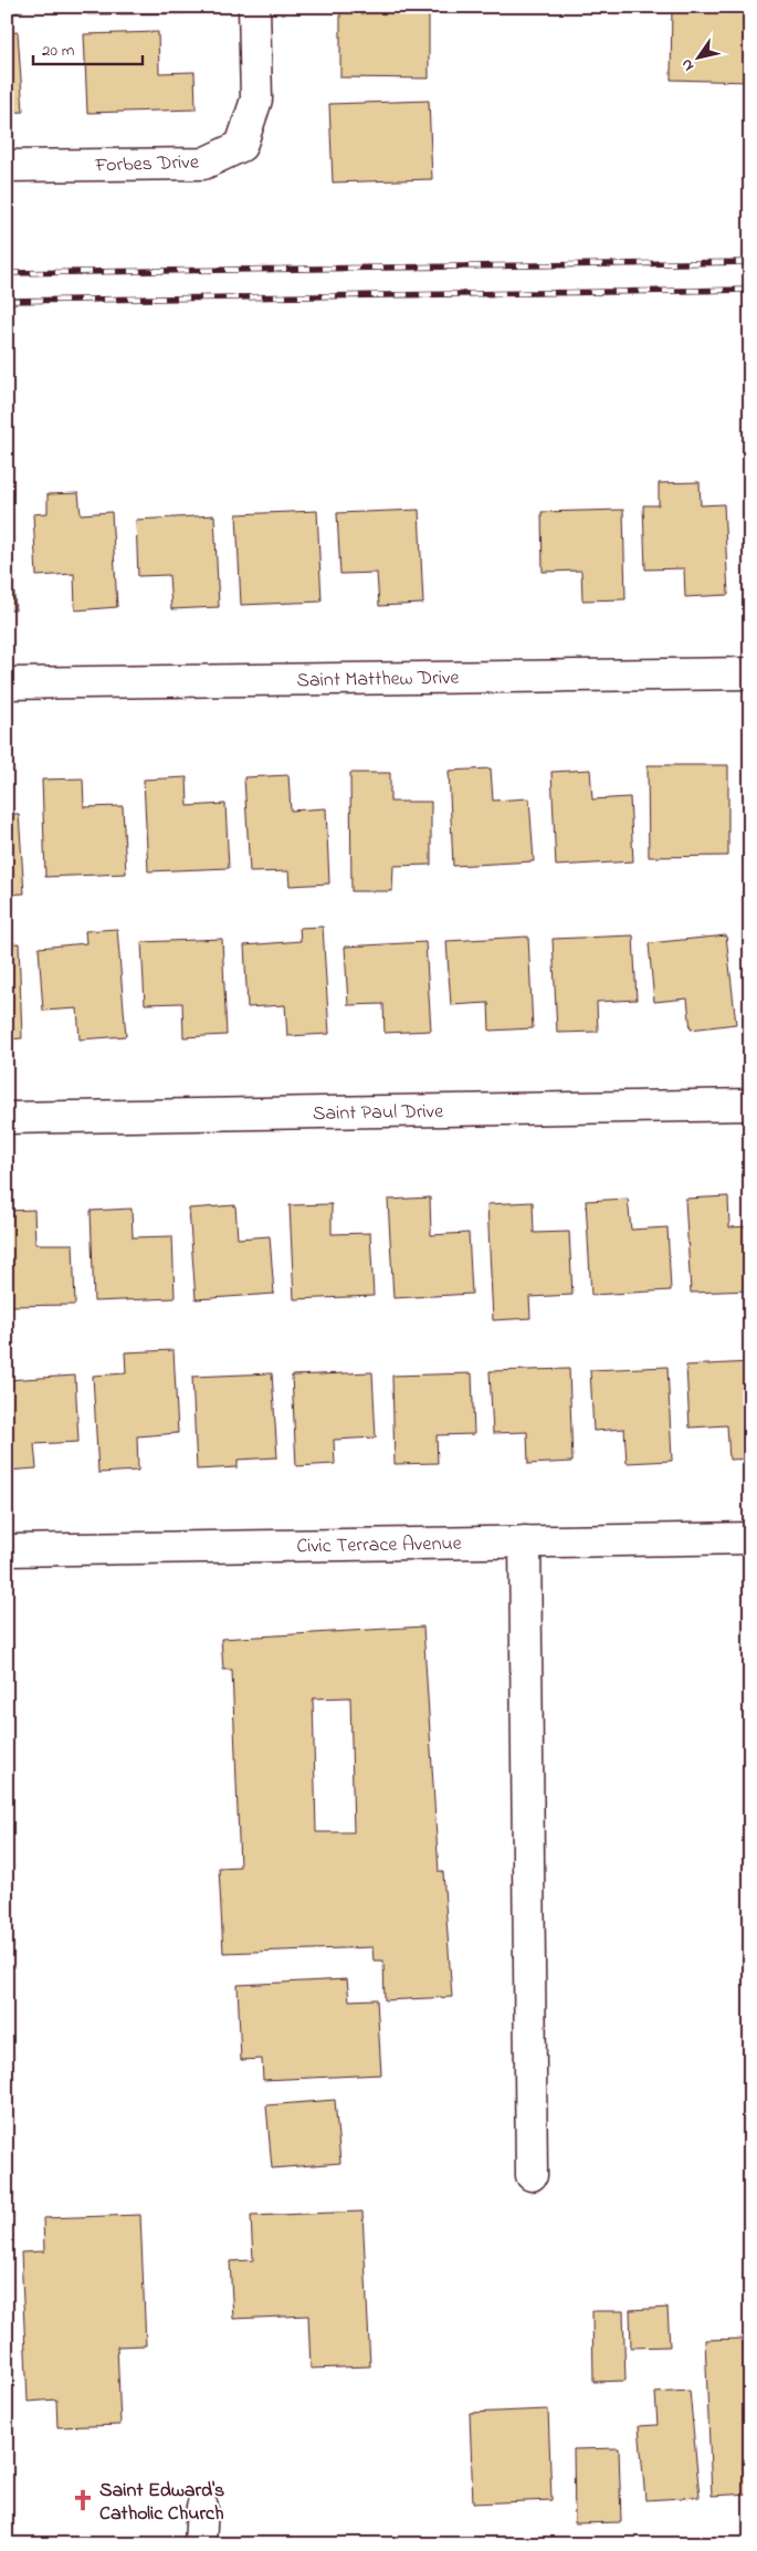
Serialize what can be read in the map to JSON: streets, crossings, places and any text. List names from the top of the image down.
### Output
{
  "streets": {
    "street": [
      "Forbes Drive",
      "Saint Matthew Drive",
      "Saint Paul Drive",
      "Civic Terrace Avenue"
    ]
  },
  "places": {
    "church": ["Saint Edward's Catholic Church"]
  },
  "scale_bar": "20 m",
  "north": "bottom left"
}
